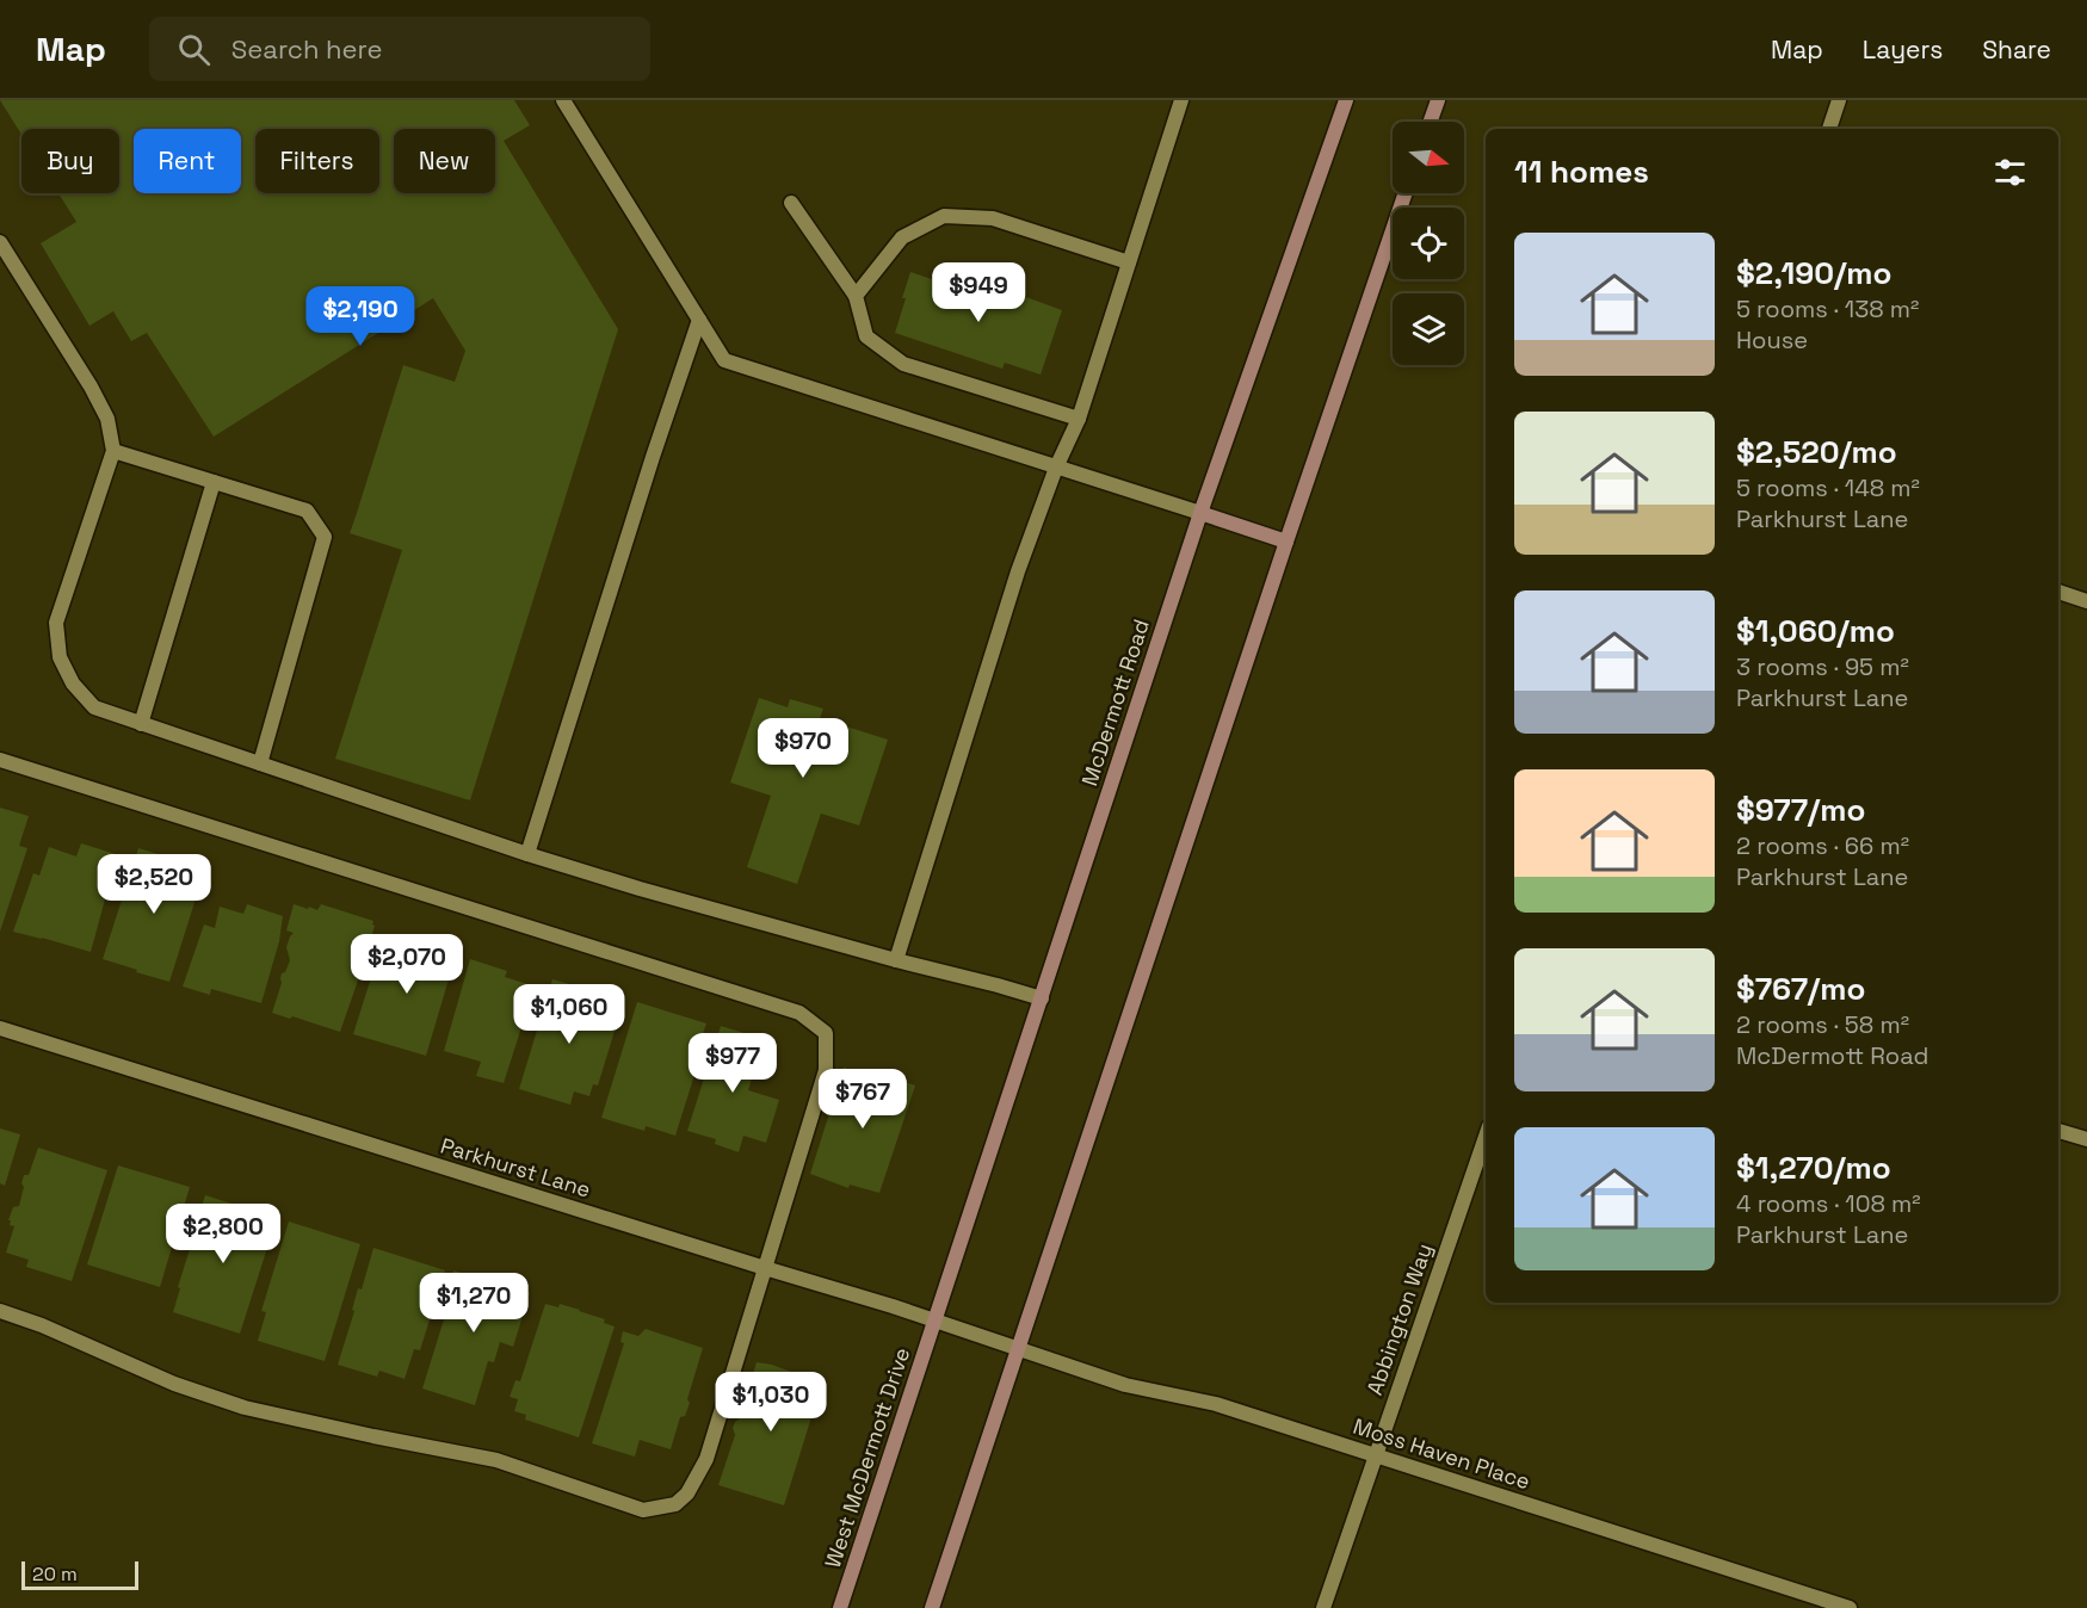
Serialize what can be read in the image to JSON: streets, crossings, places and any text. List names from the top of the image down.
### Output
{
  "streets": {
    "main road": ["McDermott Road", "West McDermott Drive"],
    "street": ["Parkhurst Lane", "Abbington Way", "Moss Haven Place"]
  },
  "crossings": [
    ["McDermott Road", "Parkhurst Lane"],
    ["McDermott Road", "West McDermott Drive"],
    ["Parkhurst Lane", "Moss Haven Place"],
    ["Parkhurst Lane", "West McDermott Drive"],
    ["Abbington Way", "Moss Haven Place"]
  ],
  "scale_bar": "20 m",
  "north": "right",
  "page": {
    "header": "Map",
    "search": "Search here",
    "nav": ["Map", "Layers", "Share"],
    "chip": [
      "Buy",
      "Rent",
      "Filters",
      "New"
    ],
    "heading": "11 homes",
    "list": [
      {
        "name": "$2,190/mo",
        "note": "5 rooms · 138 m² · House"
      },
      {
        "name": "$2,520/mo",
        "note": "5 rooms · 148 m² · Parkhurst Lane"
      },
      {
        "name": "$1,060/mo",
        "note": "3 rooms · 95 m² · Parkhurst Lane"
      },
      {
        "name": "$977/mo",
        "note": "2 rooms · 66 m² · Parkhurst Lane"
      },
      {
        "name": "$767/mo",
        "note": "2 rooms · 58 m² · McDermott Road"
      },
      {
        "name": "$1,270/mo",
        "note": "4 rooms · 108 m² · Parkhurst Lane"
      }
    ],
    "price": [
      "$949",
      "$2,190",
      "$970",
      "$2,520",
      "$2,070",
      "$1,060",
      "$977",
      "$767",
      "$2,800",
      "$1,270",
      "$1,030"
    ],
    "scale": "20 m"
  }
}
